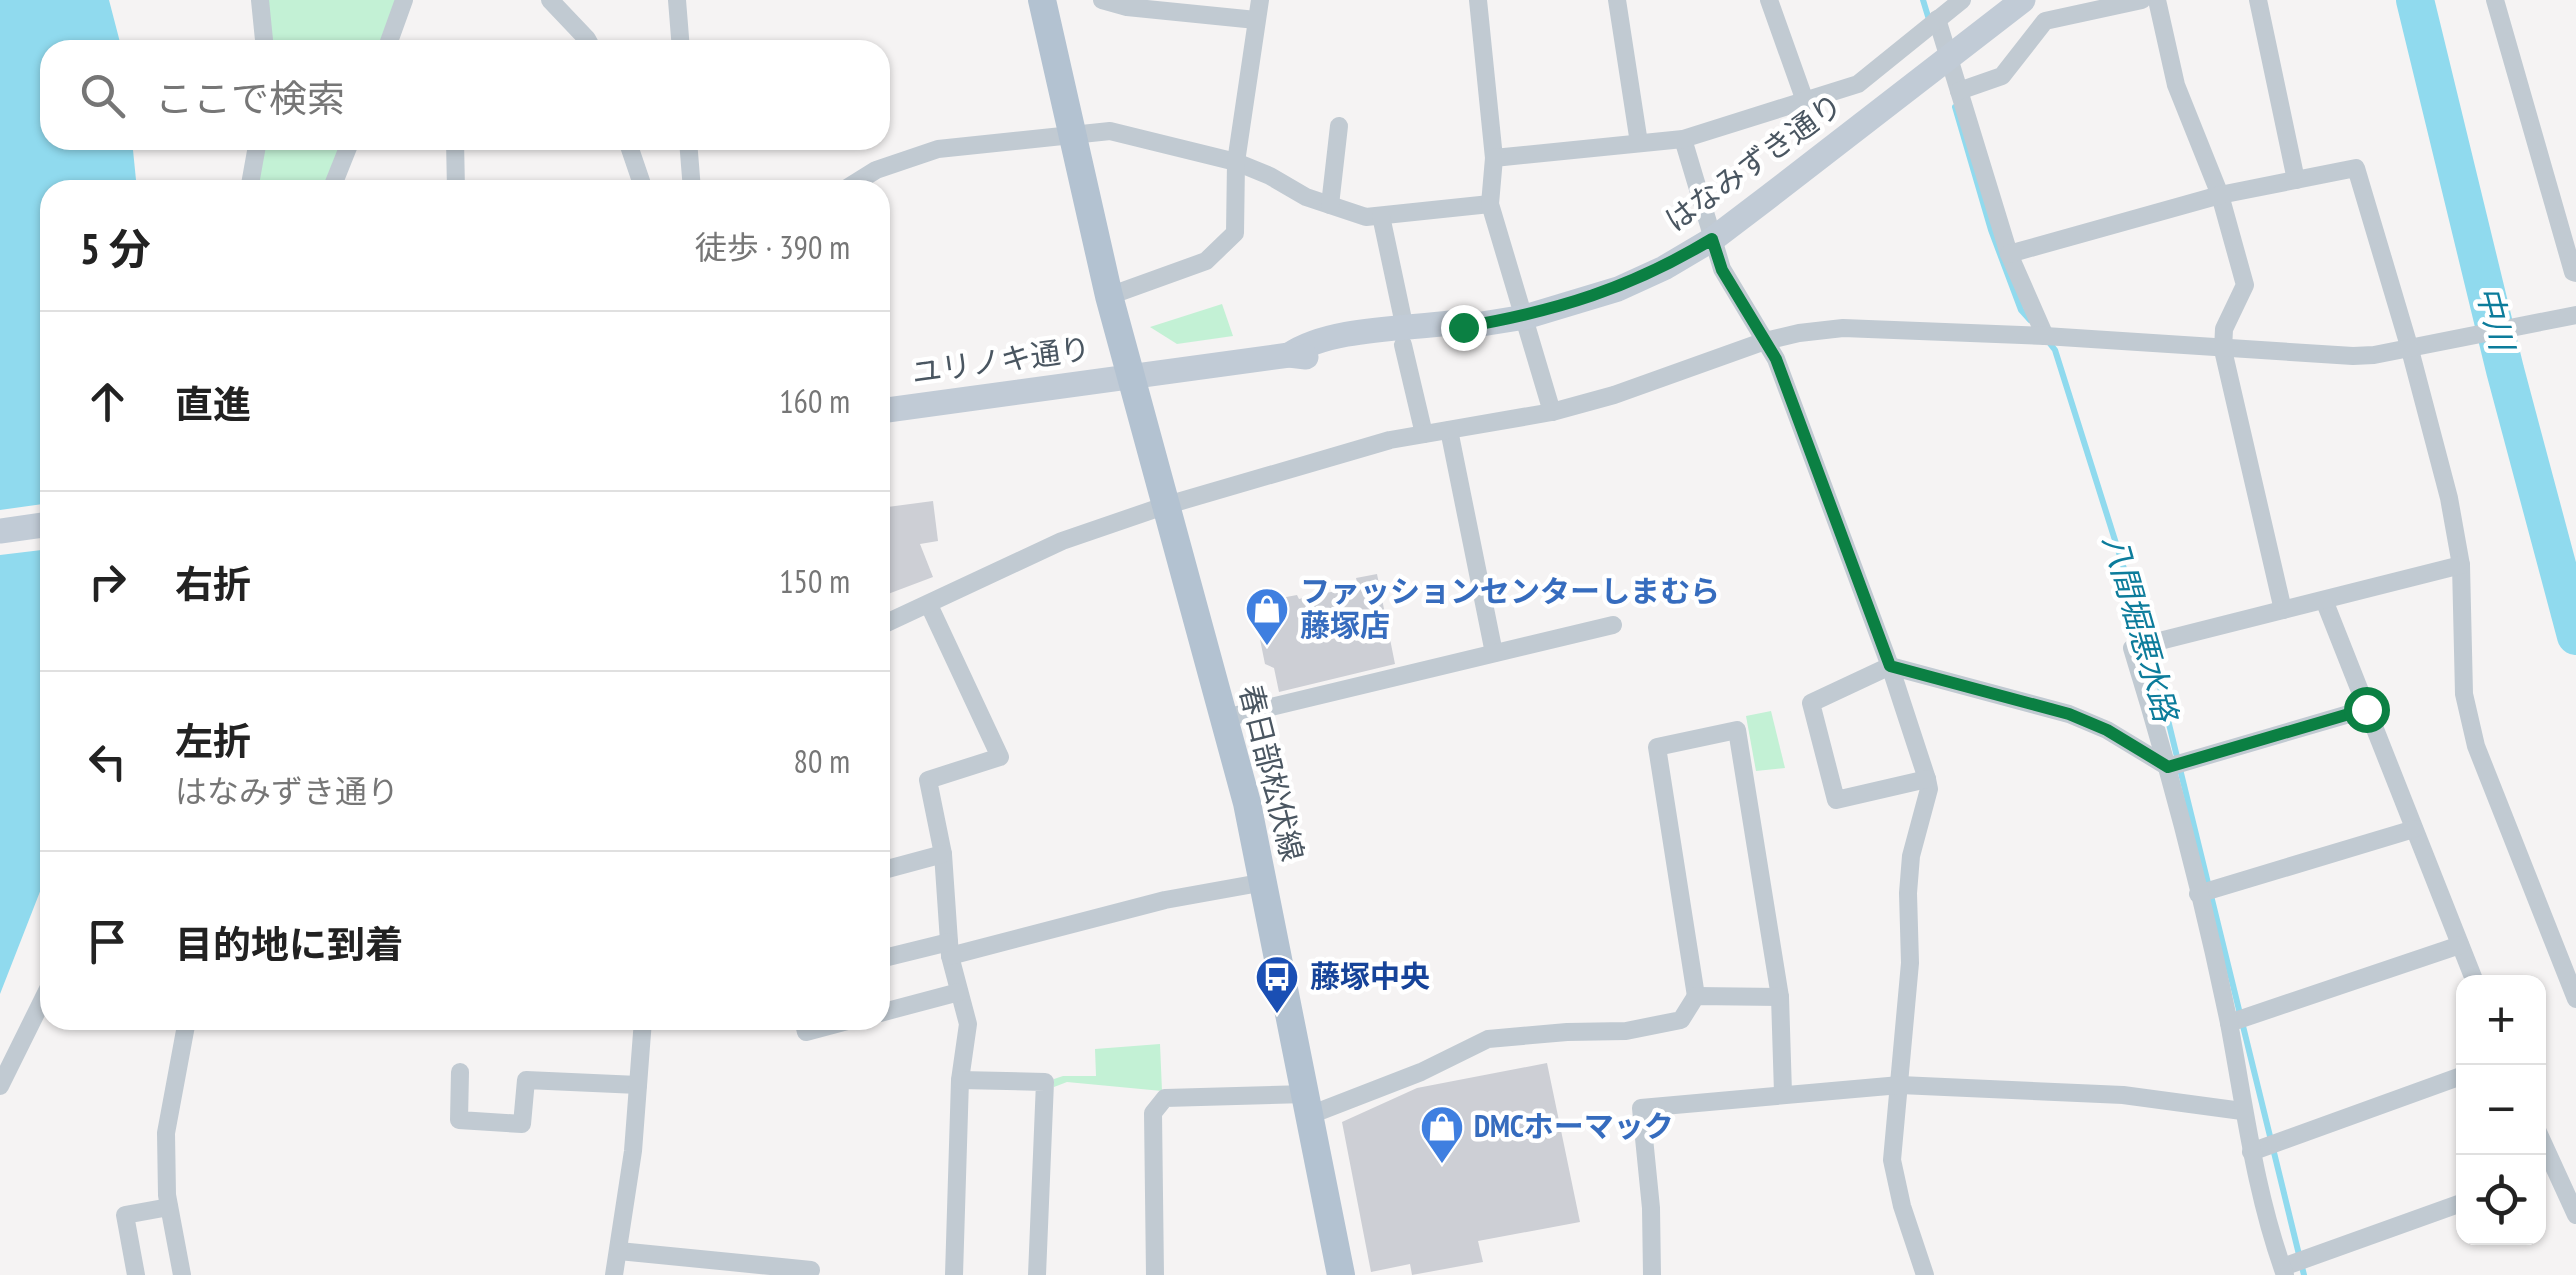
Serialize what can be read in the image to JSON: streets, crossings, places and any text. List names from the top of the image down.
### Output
{
  "streets": {
    "main road": ["春日部松伏線"],
    "street": ["はなみずき通り", "ユリノキ通り"]
  },
  "crossings": [
    ["はなみずき通り", "ユリノキ通り"],
    ["はなみずき通り", "春日部松伏線"],
    ["ユリノキ通り", "春日部松伏線"]
  ],
  "water": ["中川", "八間堀悪水路"],
  "places": {
    "shop": ["ファッションセンターしまむら 藤塚店", "DMCホーマック"],
    "bus stop": ["藤塚中央"]
  },
  "page": {
    "search": "ここで検索",
    "heading": ["5 分", "徒歩 · 390 m"],
    "list": [
      ["直進", "160 m"],
      ["右折", "150 m"],
      ["左折", "はなみずき通り", "80 m"],
      "目的地に到着"
    ],
    "map_buttons": ["+", "−"]
  }
}
